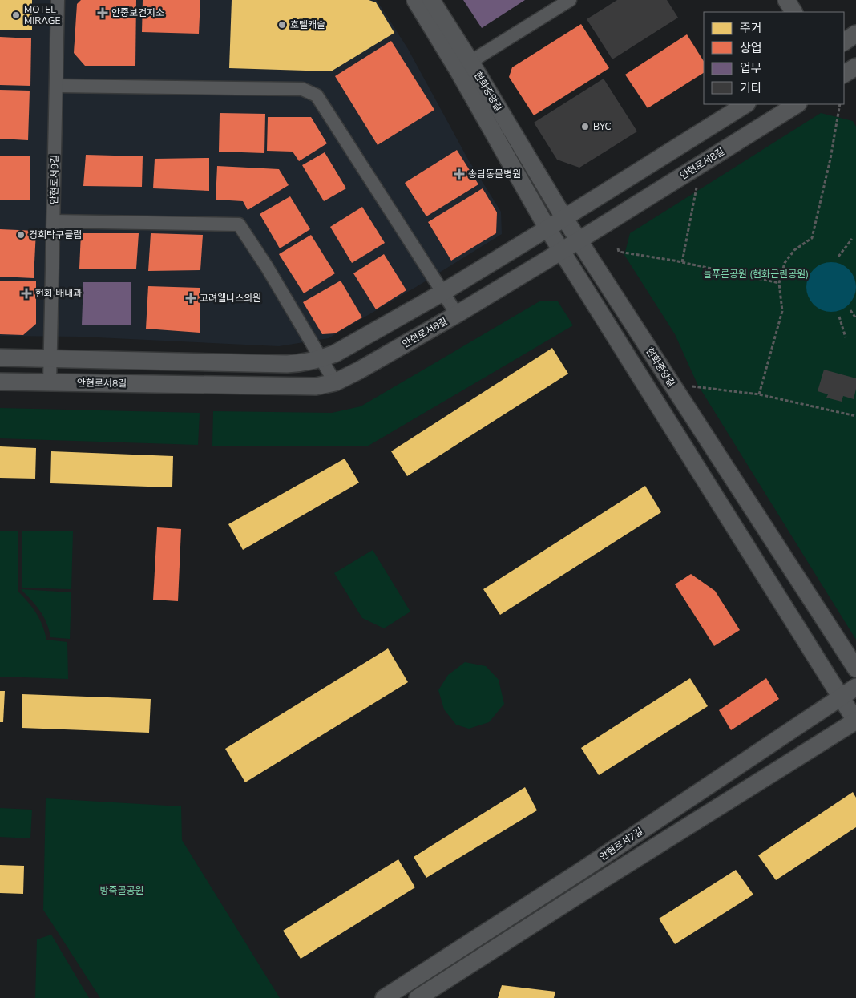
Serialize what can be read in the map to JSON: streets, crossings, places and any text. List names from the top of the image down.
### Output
{
  "streets": {
    "street": [
      "현화중앙길",
      "안현로서8길",
      "안현로서9길",
      "안현로서7길"
    ]
  },
  "crossings": [
    ["현화중앙길", "안현로서8길"],
    ["안현로서8길", "안현로서9길"]
  ],
  "parks": ["늘푸른공원 (현화근린공원)", "방죽골공원"],
  "places": {
    "health": [
      "안중보건지소",
      "송담동물병원",
      "현화 배내과",
      "고려웰니스의원"
    ],
    "other": [
      "MOTEL MIRAGE",
      "호텔캐슬",
      "BYC",
      "경희탁구클럽"
    ]
  },
  "legend": [
    "주거",
    "상업",
    "업무",
    "기타"
  ]
}
